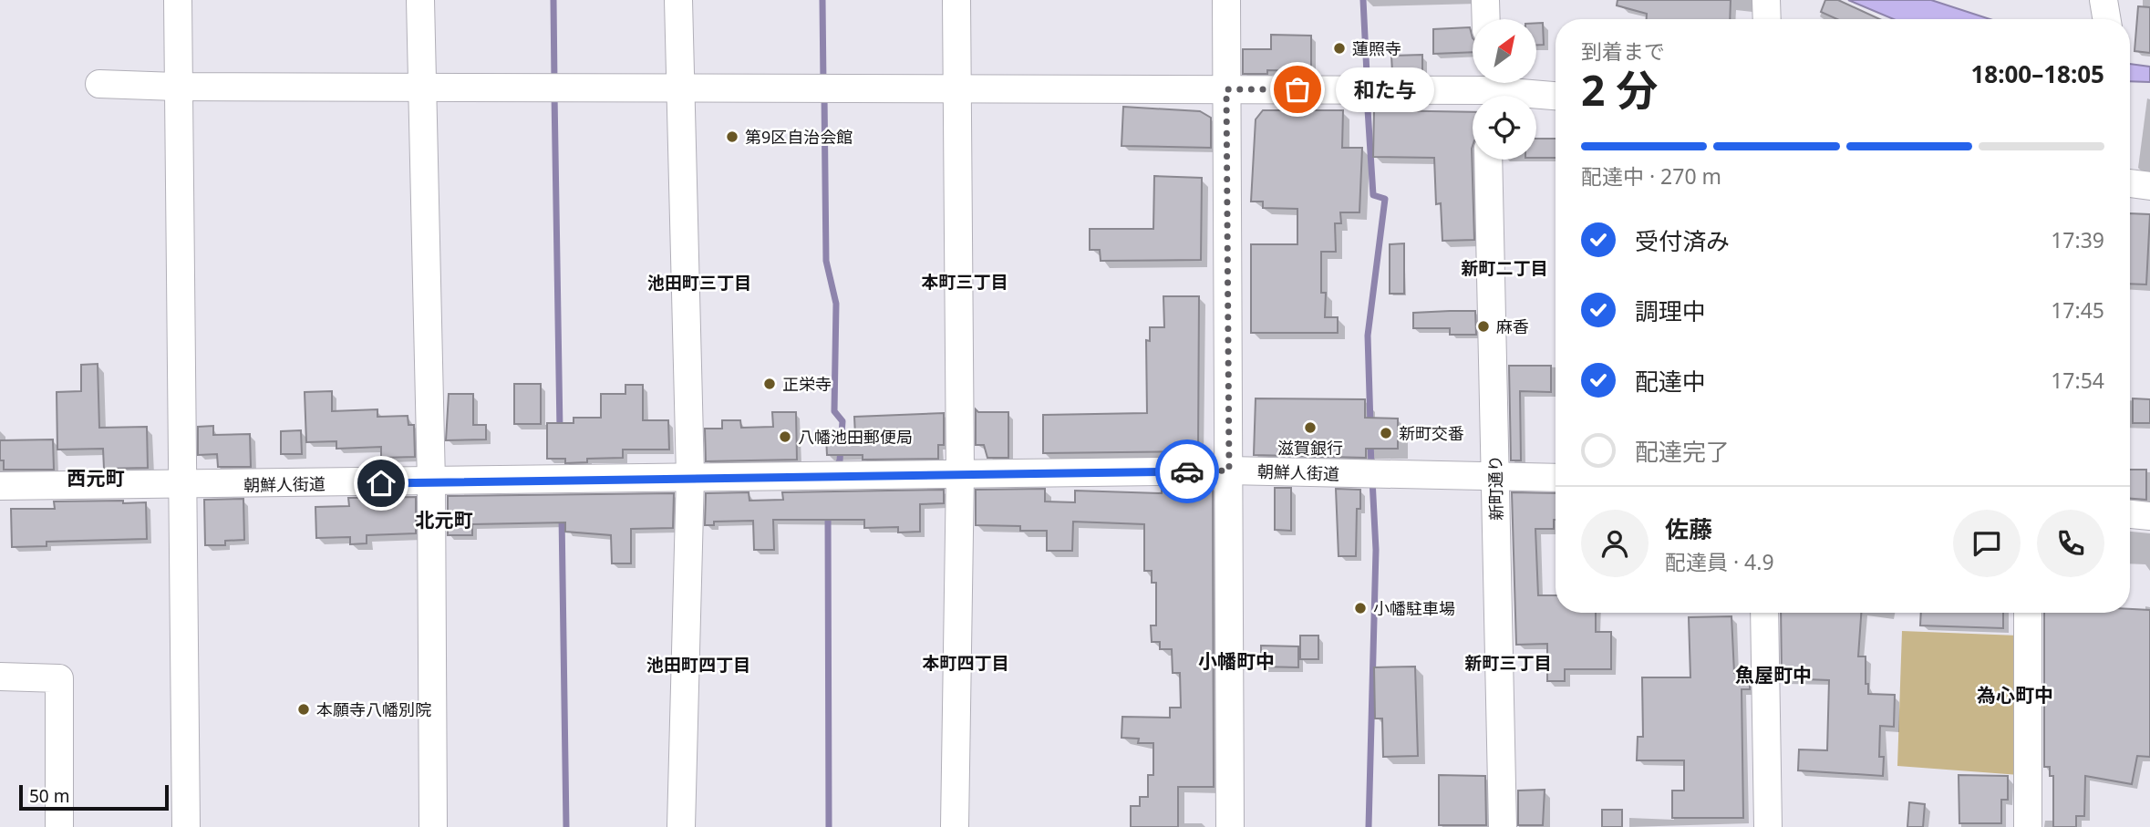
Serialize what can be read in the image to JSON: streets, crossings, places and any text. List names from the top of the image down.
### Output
{
  "streets": {
    "street": ["朝鮮人街道", "新町通り"]
  },
  "crossings": [
    ["朝鮮人街道", "新町通り"]
  ],
  "districts": [
    "新町二丁目",
    "本町三丁目",
    "池田町三丁目",
    "西元町",
    "北元町",
    "小幡町中",
    "本町四丁目",
    "新町三丁目",
    "池田町四丁目",
    "魚屋町中",
    "為心町中"
  ],
  "places": [
    "蓮照寺",
    "和た与",
    "第9区自治会館",
    "麻香",
    "正栄寺",
    "滋賀銀行",
    "新町交番",
    "八幡池田郵便局",
    "小幡駐車場",
    "本願寺八幡別院"
  ],
  "scale_bar": "50 m",
  "north": "top right",
  "page": {
    "heading": ["2 分", "到着まで", "18:00–18:05"],
    "panel": ["佐藤", "配達員 · 4.9"],
    "bubble": "和た与",
    "bar": "配達中 · 270 m",
    "list": [
      ["受付済み", "17:39"],
      ["調理中", "17:45"],
      ["配達中", "17:54"],
      "配達完了"
    ],
    "scale": "50 m"
  }
}
